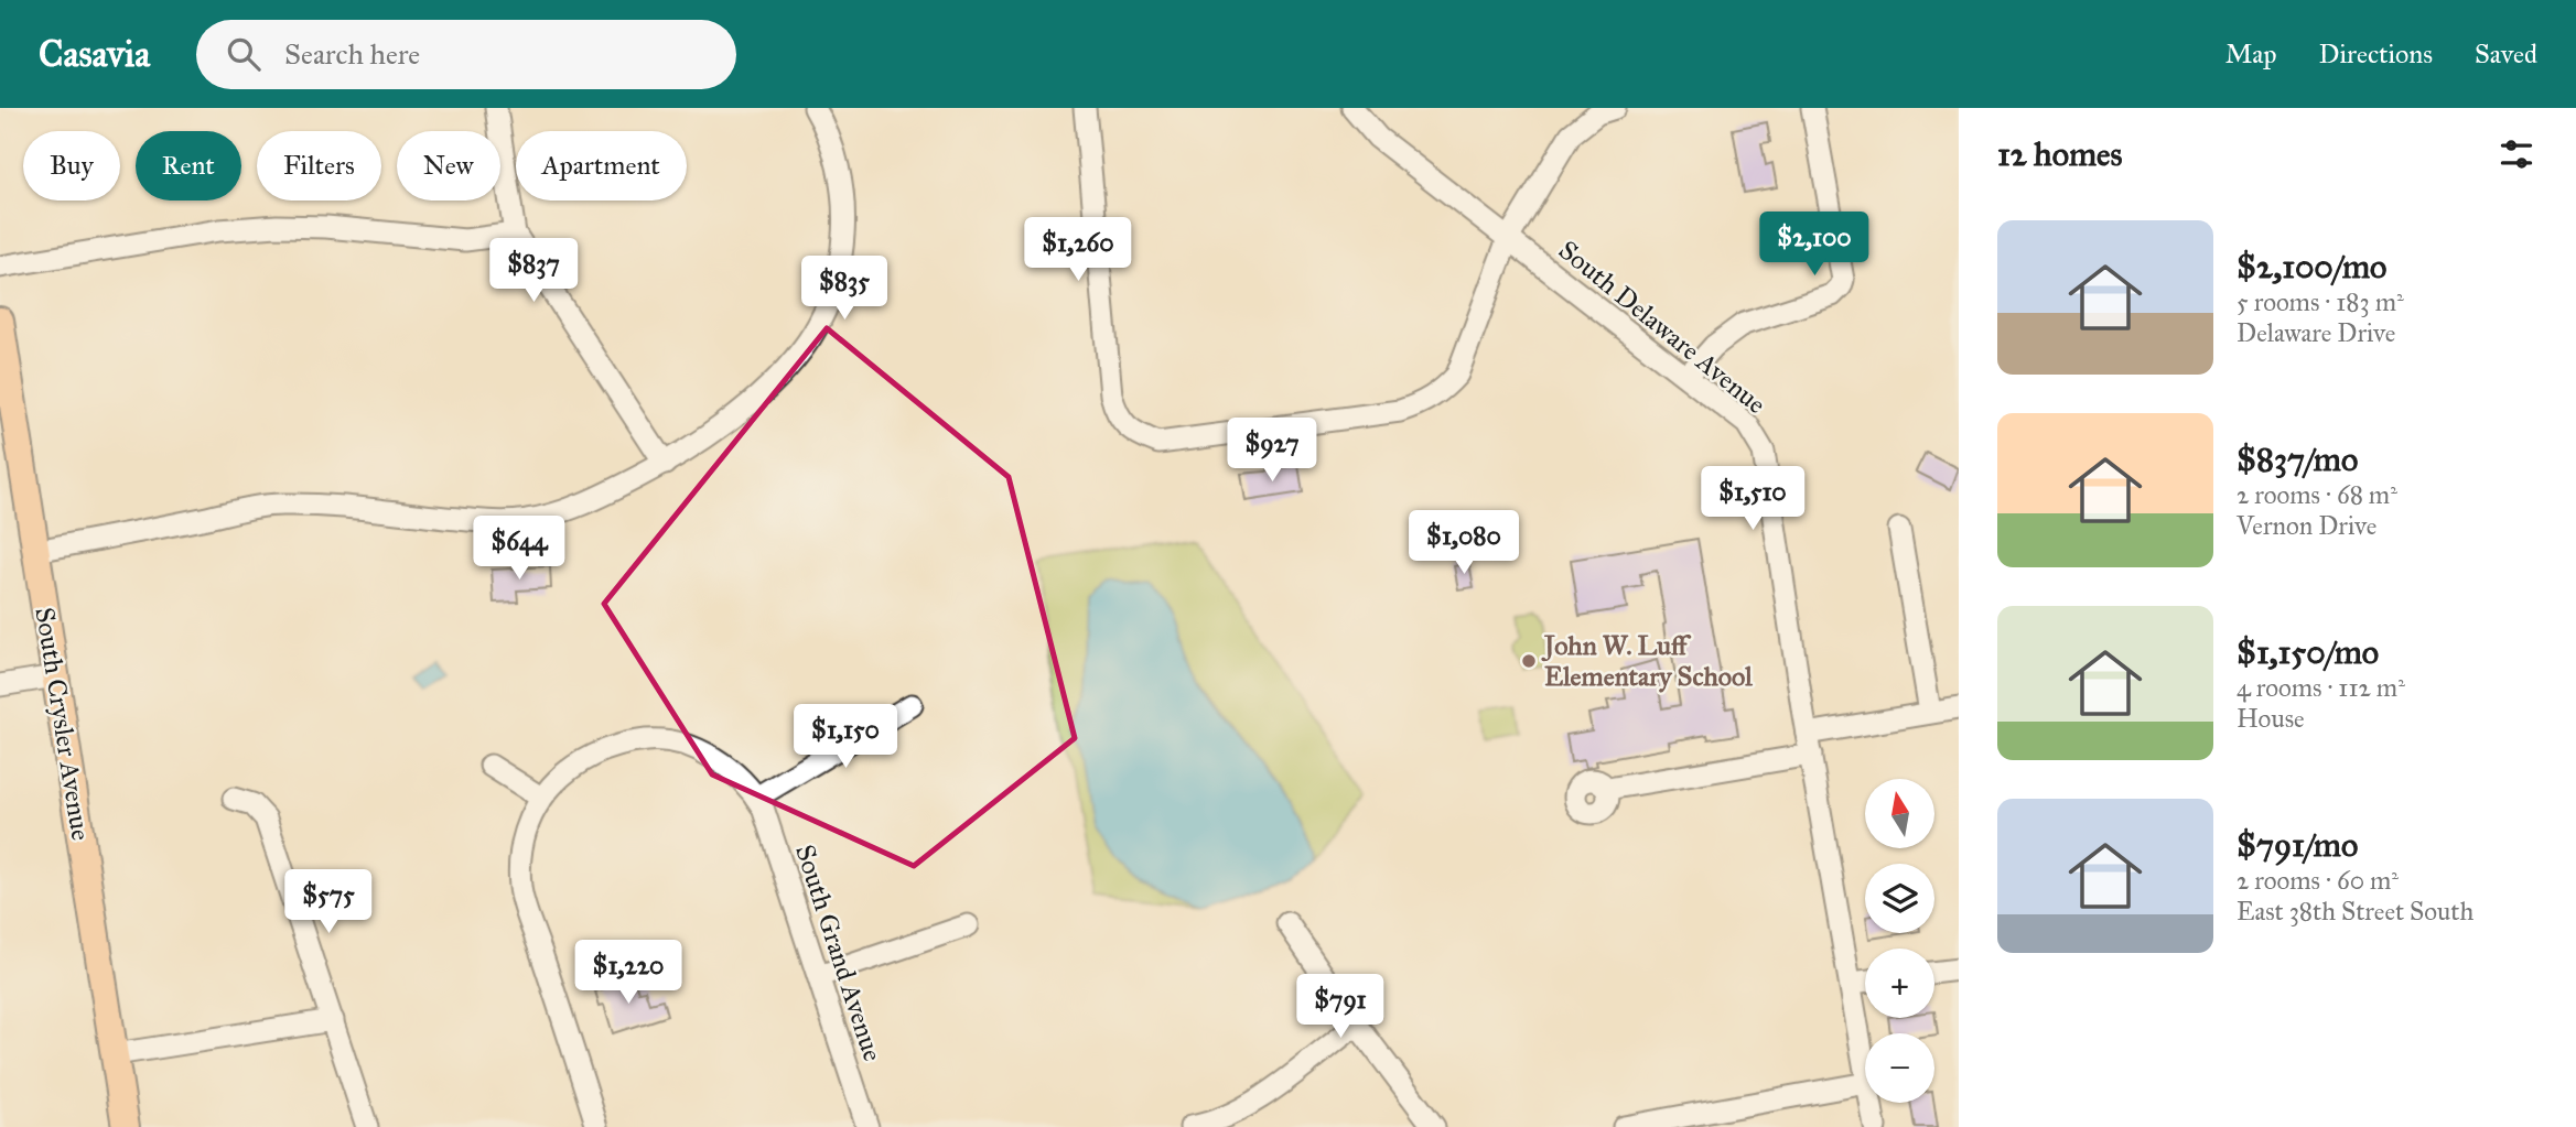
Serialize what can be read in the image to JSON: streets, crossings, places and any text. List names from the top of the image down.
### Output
{
  "streets": {
    "main road": ["South Crysler Avenue"],
    "street": ["South Delaware Avenue", "South Grand Avenue"]
  },
  "places": ["John W. Luff Elementary School"],
  "north": "top",
  "page": {
    "header": "Casavia",
    "search": "Search here",
    "nav": ["Map", "Directions", "Saved"],
    "heading": "12 homes",
    "chip": [
      "Buy",
      "Rent",
      "Filters",
      "New",
      "Apartment"
    ],
    "list": [
      {
        "name": "$2,100/mo",
        "note": "5 rooms · 183 m² · Delaware Drive"
      },
      {
        "name": "$837/mo",
        "note": "2 rooms · 68 m² · Vernon Drive"
      },
      {
        "name": "$1,150/mo",
        "note": "4 rooms · 112 m² · House"
      },
      {
        "name": "$791/mo",
        "note": "2 rooms · 60 m² · East 38th Street South"
      }
    ],
    "price": [
      "$2,100",
      "$1,260",
      "$837",
      "$835",
      "$927",
      "$1,510",
      "$1,080",
      "$644",
      "$1,150",
      "$575",
      "$1,220",
      "$791"
    ],
    "map_buttons": ["+", "−"]
  }
}
